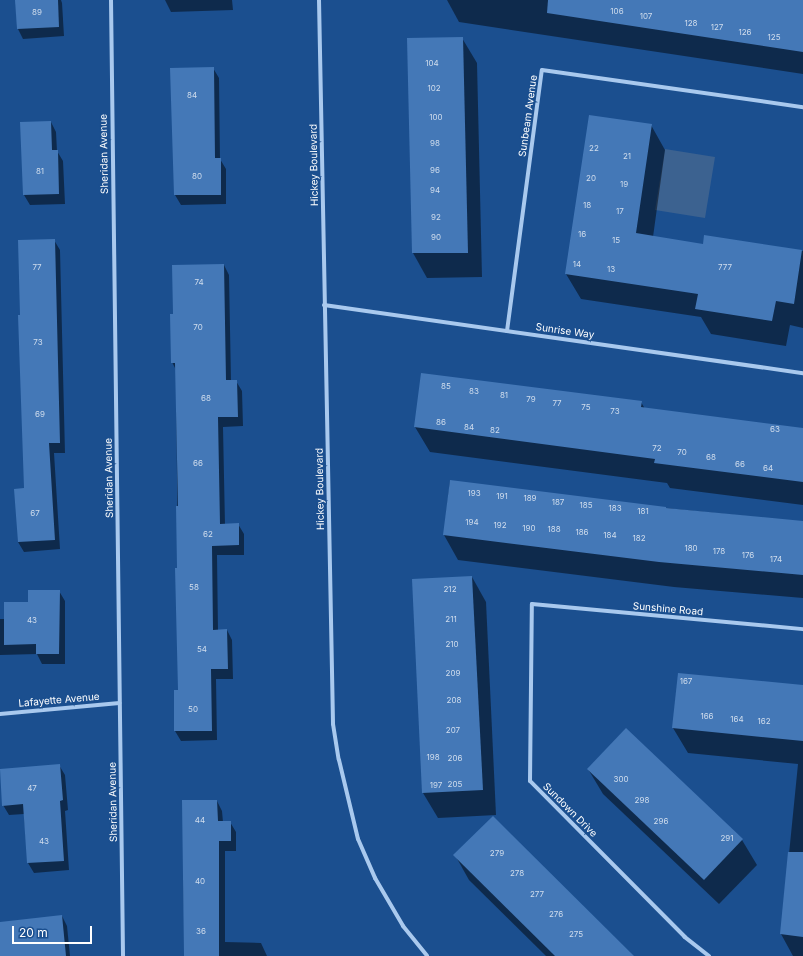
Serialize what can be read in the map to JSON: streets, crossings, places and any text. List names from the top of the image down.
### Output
{
  "streets": {
    "street": [
      "Sunbeam Avenue",
      "Sheridan Avenue",
      "Hickey Boulevard",
      "Sunrise Way",
      "Sunshine Road",
      "Lafayette Avenue",
      "Sundown Drive"
    ]
  },
  "crossings": [
    ["Sunbeam Avenue", "Sunrise Way"],
    ["Sheridan Avenue", "Lafayette Avenue"],
    ["Hickey Boulevard", "Sunrise Way"],
    ["Sunshine Road", "Sundown Drive"]
  ],
  "house_numbers": [
    "106",
    "89",
    "107",
    "128",
    "127",
    "126",
    "125",
    "104",
    "102",
    "84",
    "100",
    "98",
    "22",
    "21",
    "96",
    "81",
    "80",
    "20",
    "19",
    "94",
    "18",
    "17",
    "92",
    "16",
    "90",
    "15",
    "14",
    "77",
    "777",
    "13",
    "74",
    "70",
    "73",
    "85",
    "83",
    "81",
    "68",
    "79",
    "77",
    "75",
    "73",
    "69",
    "86",
    "84",
    "63",
    "82",
    "72",
    "70",
    "68",
    "66",
    "66",
    "64",
    "193",
    "191",
    "189",
    "187",
    "185",
    "183",
    "181",
    "67",
    "194",
    "192",
    "190",
    "188",
    "186",
    "62",
    "184",
    "182",
    "180",
    "178",
    "176",
    "174",
    "58",
    "212",
    "211",
    "43",
    "210",
    "54",
    "209",
    "167",
    "208",
    "50",
    "166",
    "164",
    "162",
    "207",
    "198",
    "206",
    "300",
    "205",
    "197",
    "47",
    "298",
    "44",
    "296",
    "291",
    "43",
    "279",
    "278",
    "40",
    "277",
    "276",
    "36",
    "275"
  ],
  "scale_bar": "20 m"
}
